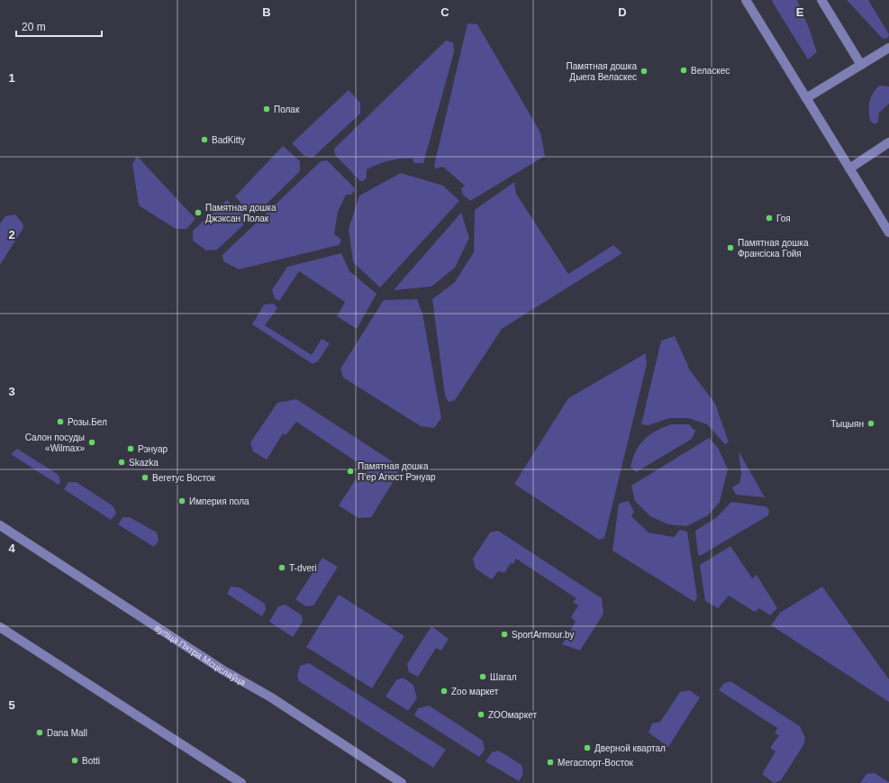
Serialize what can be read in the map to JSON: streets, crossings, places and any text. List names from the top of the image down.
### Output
{
  "streets": {
    "street": ["вуліца Пятра Мсціслаўца"]
  },
  "places": [
    "Веласкес",
    "Памятная дошка Дыега Веласкес",
    "Полак",
    "BadKitty",
    "Памятная дошка Джэксан Полак",
    "Гоя",
    "Памятная дошка Франсіска Гойя",
    "Розы.Бел",
    "Тыцыян",
    "Салон посуды «Wilmax»",
    "Рэнуар",
    "Skazka",
    "Памятная дошка Пʼер Агюст Рэнуар",
    "Вегетус Восток",
    "Империя пола",
    "T-dveri",
    "SportArmour.by",
    "Шагал",
    "Zoo маркет",
    "ZOOмаркет",
    "Dana Mall",
    "Дверной квартал",
    "Botti",
    "Мегаспорт-Восток"
  ],
  "scale_bar": "20 m",
  "grid": {
    "columns": [
      "B",
      "C",
      "D",
      "E"
    ],
    "rows": [
      "1",
      "2",
      "3",
      "4",
      "5"
    ]
  }
}
